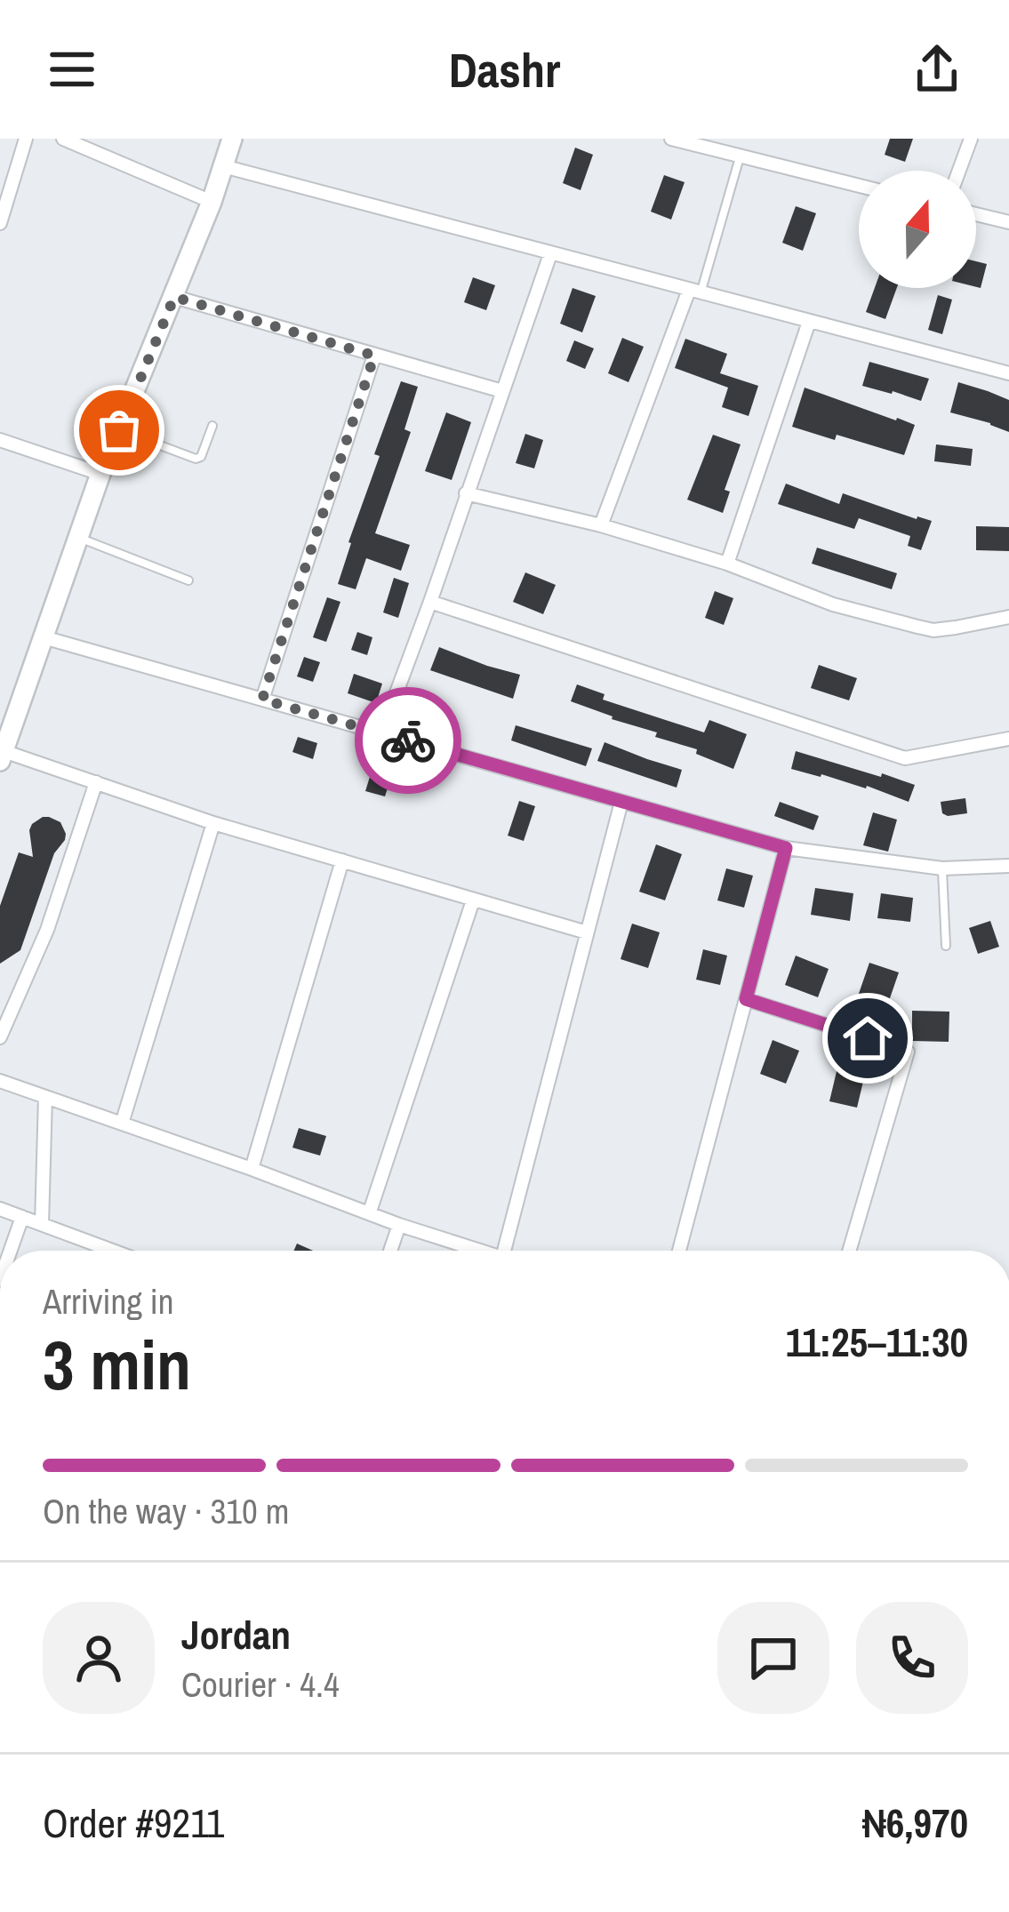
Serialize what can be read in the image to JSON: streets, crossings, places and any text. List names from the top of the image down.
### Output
{
  "north": "top",
  "page": {
    "header": "Dashr",
    "heading": ["3 min", "Arriving in", "11:25–11:30"],
    "panel": [
      "Jordan",
      "Courier · 4.4",
      "Order #9211",
      "₦6,970"
    ],
    "bar": "On the way · 310 m"
  }
}
